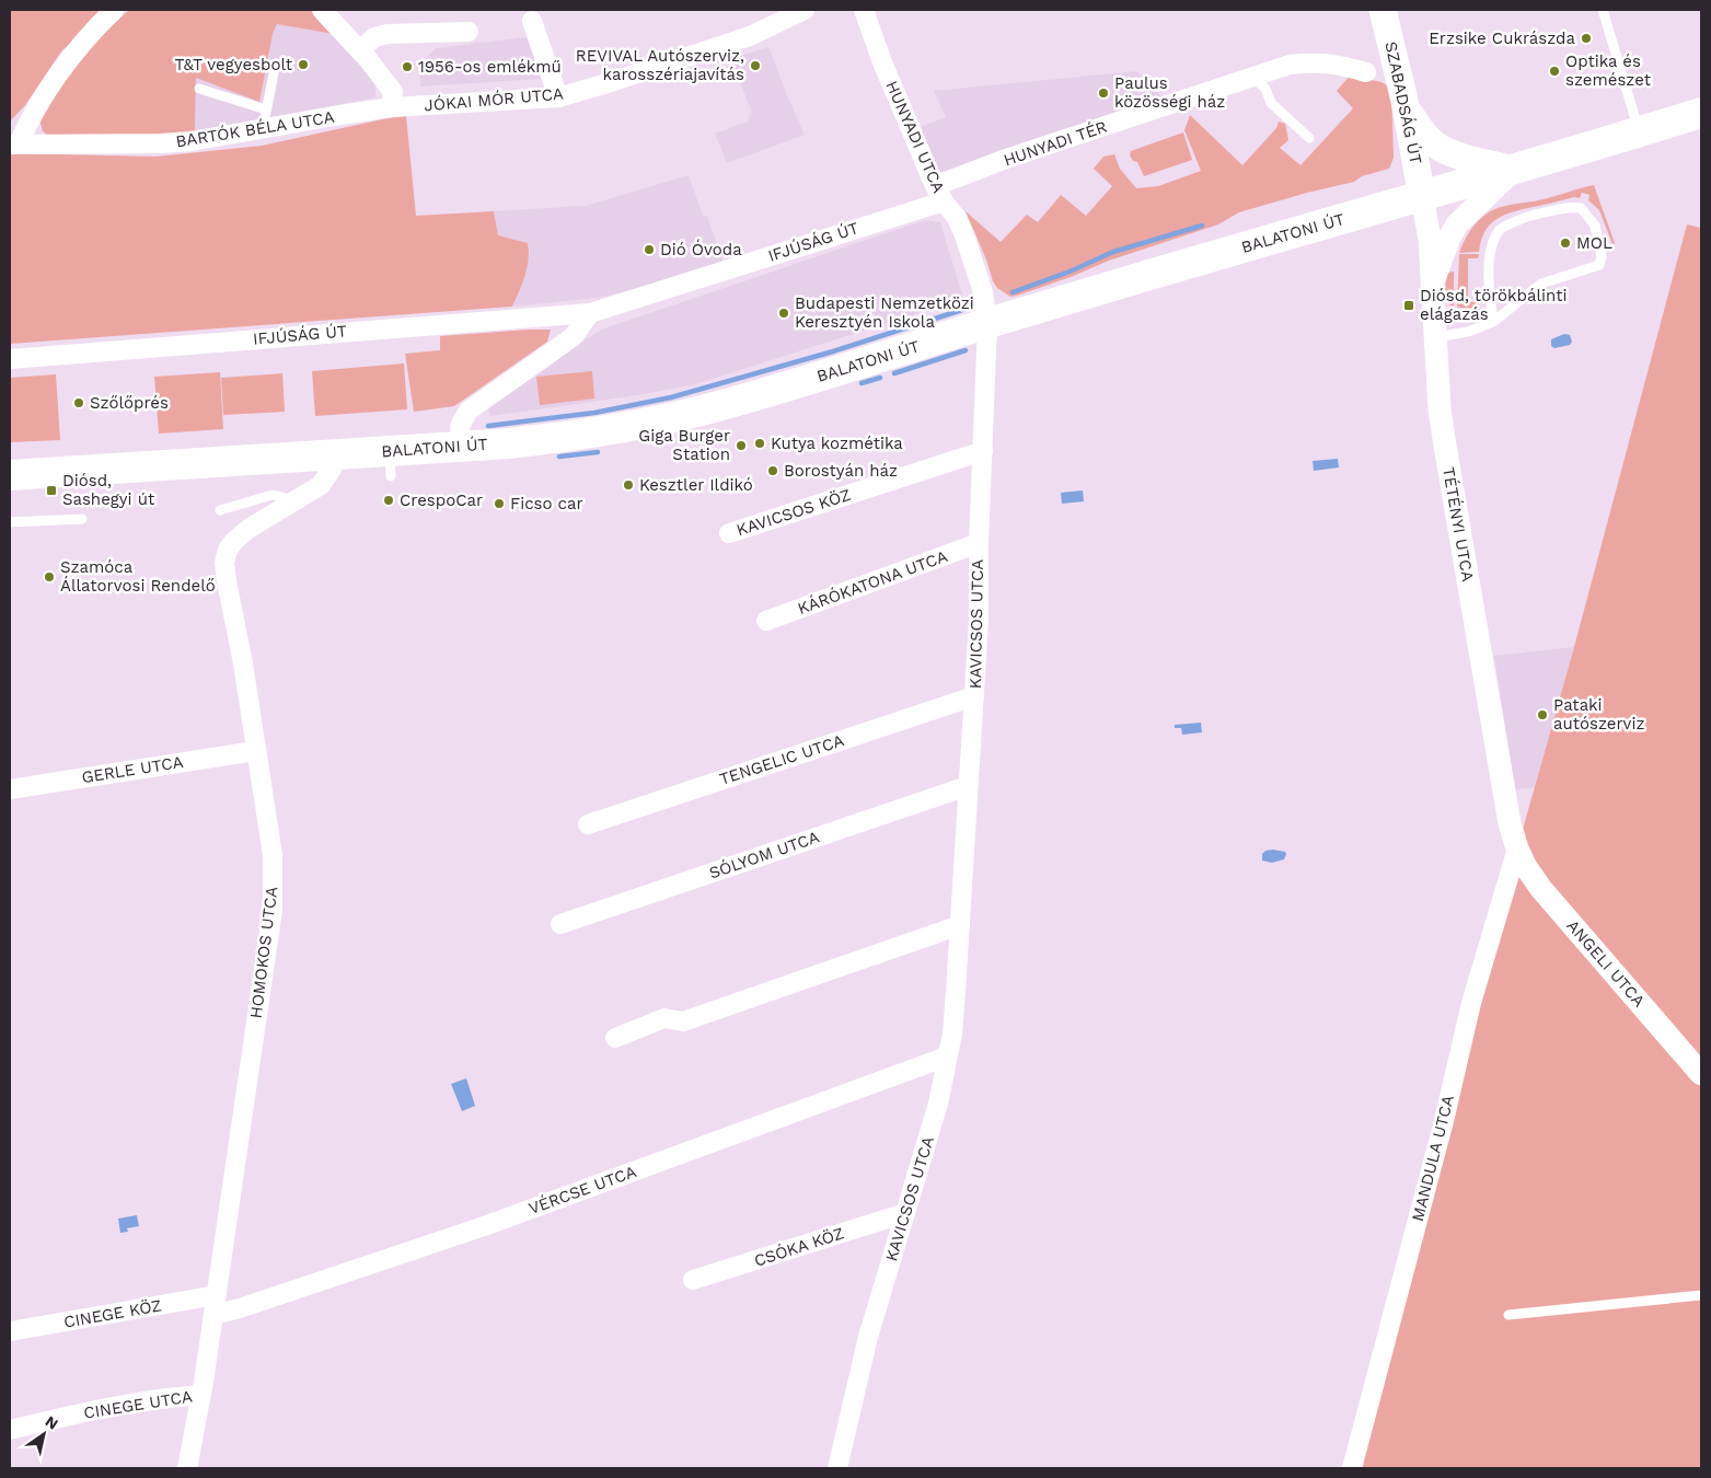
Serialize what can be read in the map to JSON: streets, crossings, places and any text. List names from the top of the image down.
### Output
{
  "streets": {
    "main road": ["SZABADSÁG ÚT", "BALATONI ÚT"],
    "street": [
      "JÓKAI MÓR UTCA",
      "BARTÓK BÉLA UTCA",
      "HUNYADI UTCA",
      "HUNYADI TÉR",
      "IFJÚSÁG ÚT",
      "KAVICSOS KÖZ",
      "TÉTÉNYI UTCA",
      "KÁRÓKATONA UTCA",
      "KAVICSOS UTCA",
      "TENGELIC UTCA",
      "GERLE UTCA",
      "SÓLYOM UTCA",
      "HOMOKOS UTCA",
      "ANGELI UTCA",
      "MANDULA UTCA",
      "VÉRCSE UTCA",
      "CSÓKA KÖZ",
      "CINEGE KÖZ",
      "CINEGE UTCA"
    ]
  },
  "crossings": [
    ["JÓKAI MÓR UTCA", "BARTÓK BÉLA UTCA"],
    ["SZABADSÁG ÚT", "BALATONI ÚT"],
    ["SZABADSÁG ÚT", "TÉTÉNYI UTCA"],
    ["HUNYADI UTCA", "HUNYADI TÉR"],
    ["HUNYADI UTCA", "BALATONI ÚT"],
    ["HUNYADI UTCA", "IFJÚSÁG ÚT"],
    ["HUNYADI UTCA", "KAVICSOS UTCA"],
    ["HUNYADI TÉR", "IFJÚSÁG ÚT"],
    ["BALATONI ÚT", "TÉTÉNYI UTCA"],
    ["BALATONI ÚT", "KAVICSOS UTCA"],
    ["BALATONI ÚT", "HOMOKOS UTCA"],
    ["KAVICSOS KÖZ", "KAVICSOS UTCA"],
    ["TÉTÉNYI UTCA", "ANGELI UTCA"],
    ["TÉTÉNYI UTCA", "MANDULA UTCA"],
    ["KÁRÓKATONA UTCA", "KAVICSOS UTCA"],
    ["KAVICSOS UTCA", "TENGELIC UTCA"],
    ["KAVICSOS UTCA", "SÓLYOM UTCA"],
    ["KAVICSOS UTCA", "VÉRCSE UTCA"],
    ["KAVICSOS UTCA", "CSÓKA KÖZ"],
    ["GERLE UTCA", "HOMOKOS UTCA"],
    ["HOMOKOS UTCA", "VÉRCSE UTCA"],
    ["HOMOKOS UTCA", "CINEGE KÖZ"],
    ["HOMOKOS UTCA", "CINEGE UTCA"],
    ["ANGELI UTCA", "MANDULA UTCA"]
  ],
  "places": {
    "other": [
      "Erzsike Cukrászda",
      "T&T vegyesbolt",
      "REVIVAL Autószerviz, karosszériajavítás",
      "1956-os emlékmű",
      "Optika és szemészet",
      "Paulus közösségi ház",
      "MOL",
      "Dió Óvoda",
      "Budapesti Nemzetközi Keresztyén Iskola",
      "Szőlőprés",
      "Kutya kozmétika",
      "Giga Burger Station",
      "Borostyán ház",
      "Kesztler Ildikó",
      "CrespoCar",
      "Ficso car",
      "Szamóca Állatorvosi Rendelő",
      "Pataki autószerviz"
    ],
    "transit": ["Diósd, törökbálinti elágazás", "Diósd, Sashegyi út"]
  },
  "north": "top right"
}
